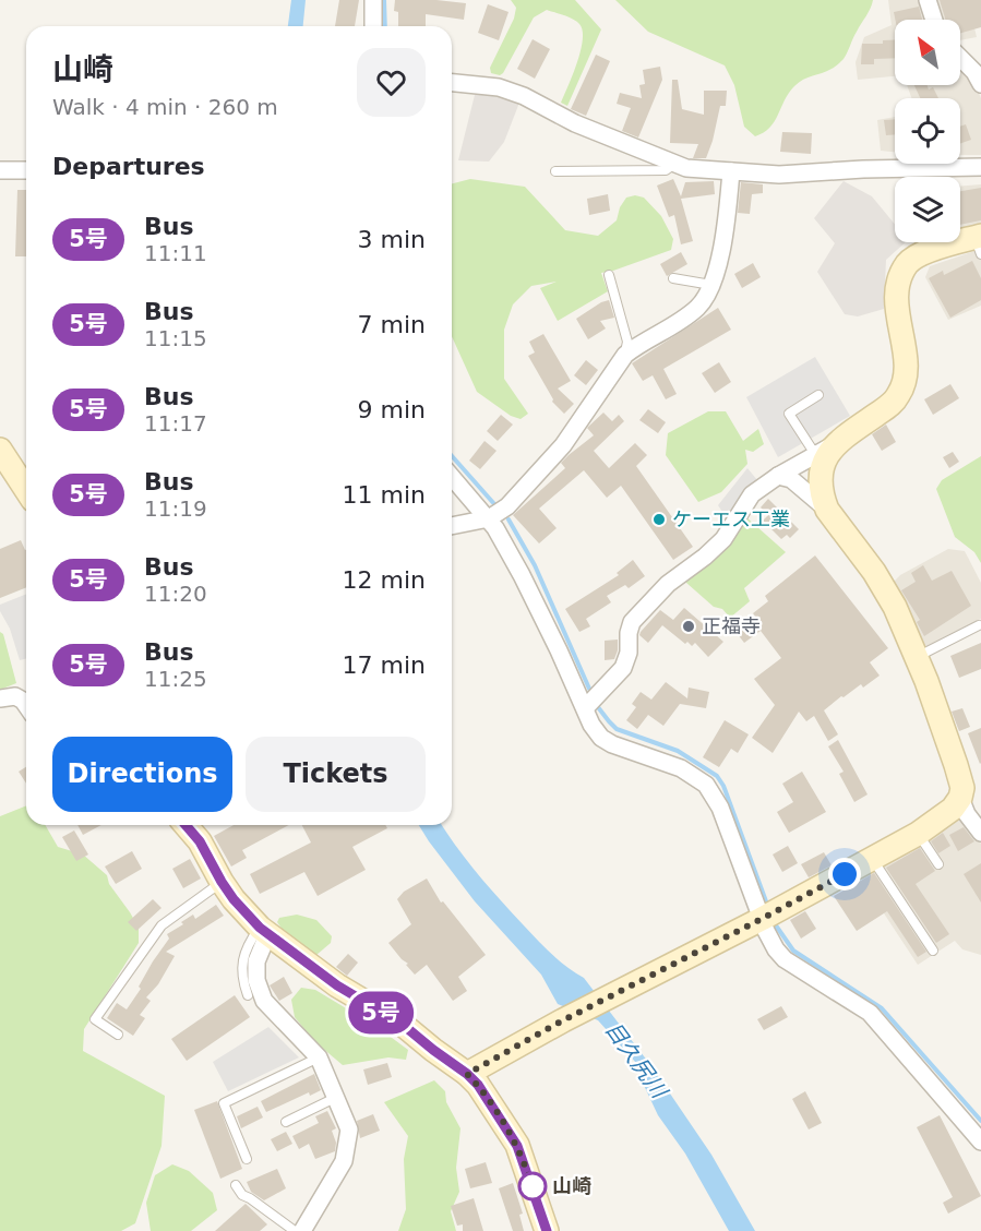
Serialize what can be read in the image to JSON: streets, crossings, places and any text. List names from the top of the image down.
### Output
{
  "water": ["目久尻川"],
  "places": ["ケーエス工業", "正福寺", "山崎"],
  "lines": ["bus line 5号"],
  "north": "top left",
  "page": {
    "on_map": "5号",
    "heading": [
      ["山崎", "Walk · 4 min · 260 m"],
      "Departures"
    ],
    "list": [
      {
        "mark": "5号",
        "name": "Bus",
        "note": "11:11",
        "value": "3 min"
      },
      {
        "mark": "5号",
        "name": "Bus",
        "note": "11:15",
        "value": "7 min"
      },
      {
        "mark": "5号",
        "name": "Bus",
        "note": "11:17",
        "value": "9 min"
      },
      {
        "mark": "5号",
        "name": "Bus",
        "note": "11:19",
        "value": "11 min"
      },
      {
        "mark": "5号",
        "name": "Bus",
        "note": "11:20",
        "value": "12 min"
      },
      {
        "mark": "5号",
        "name": "Bus",
        "note": "11:25",
        "value": "17 min"
      }
    ],
    "buttons": ["Directions", "Tickets"]
  }
}
